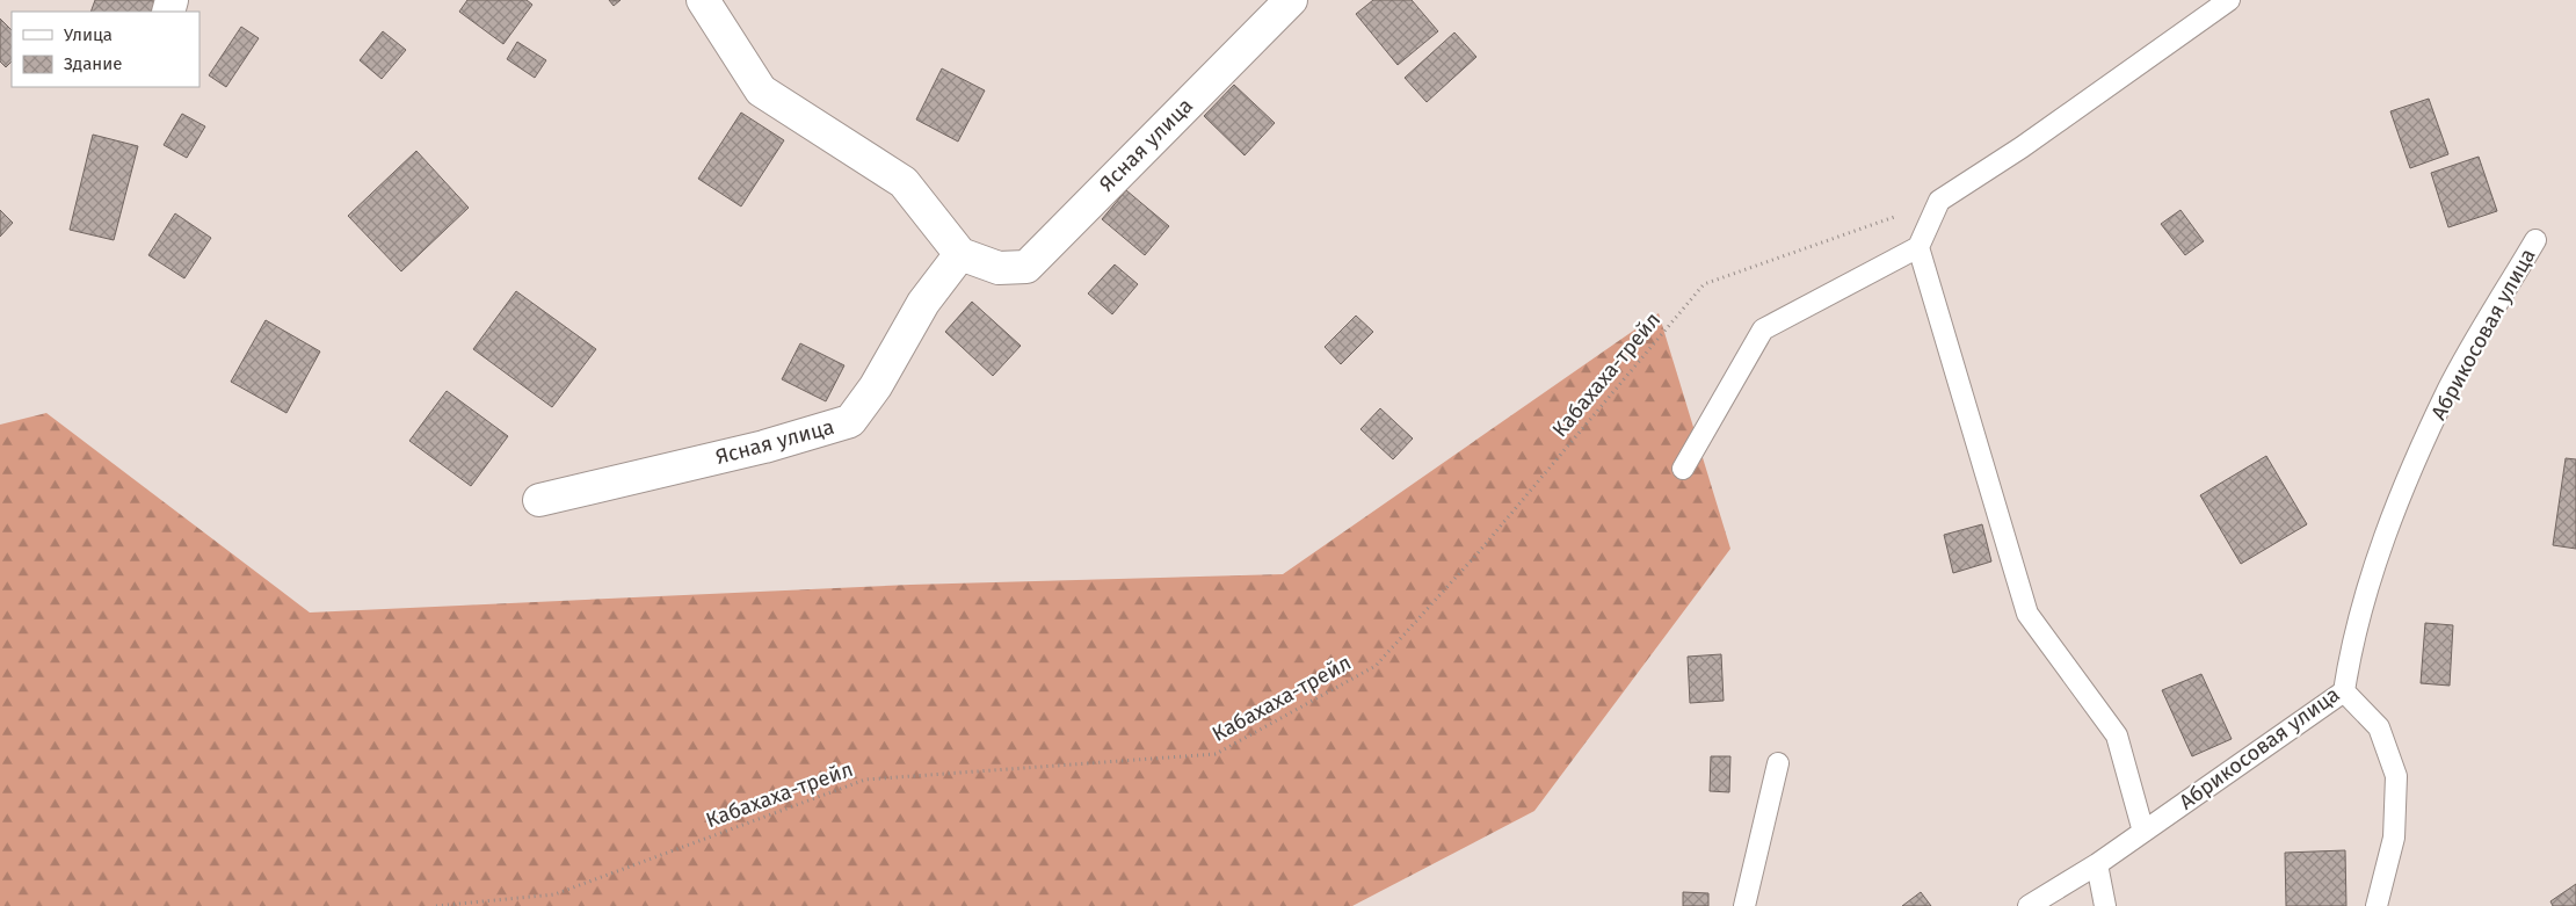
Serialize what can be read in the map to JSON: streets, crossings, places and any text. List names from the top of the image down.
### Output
{
  "streets": {
    "street": ["Ясная улица"],
    "lane": ["Абрикосовая улица"],
    "path": ["Кабахаха-трейл"]
  },
  "legend": ["Улица", "Здание"]
}
